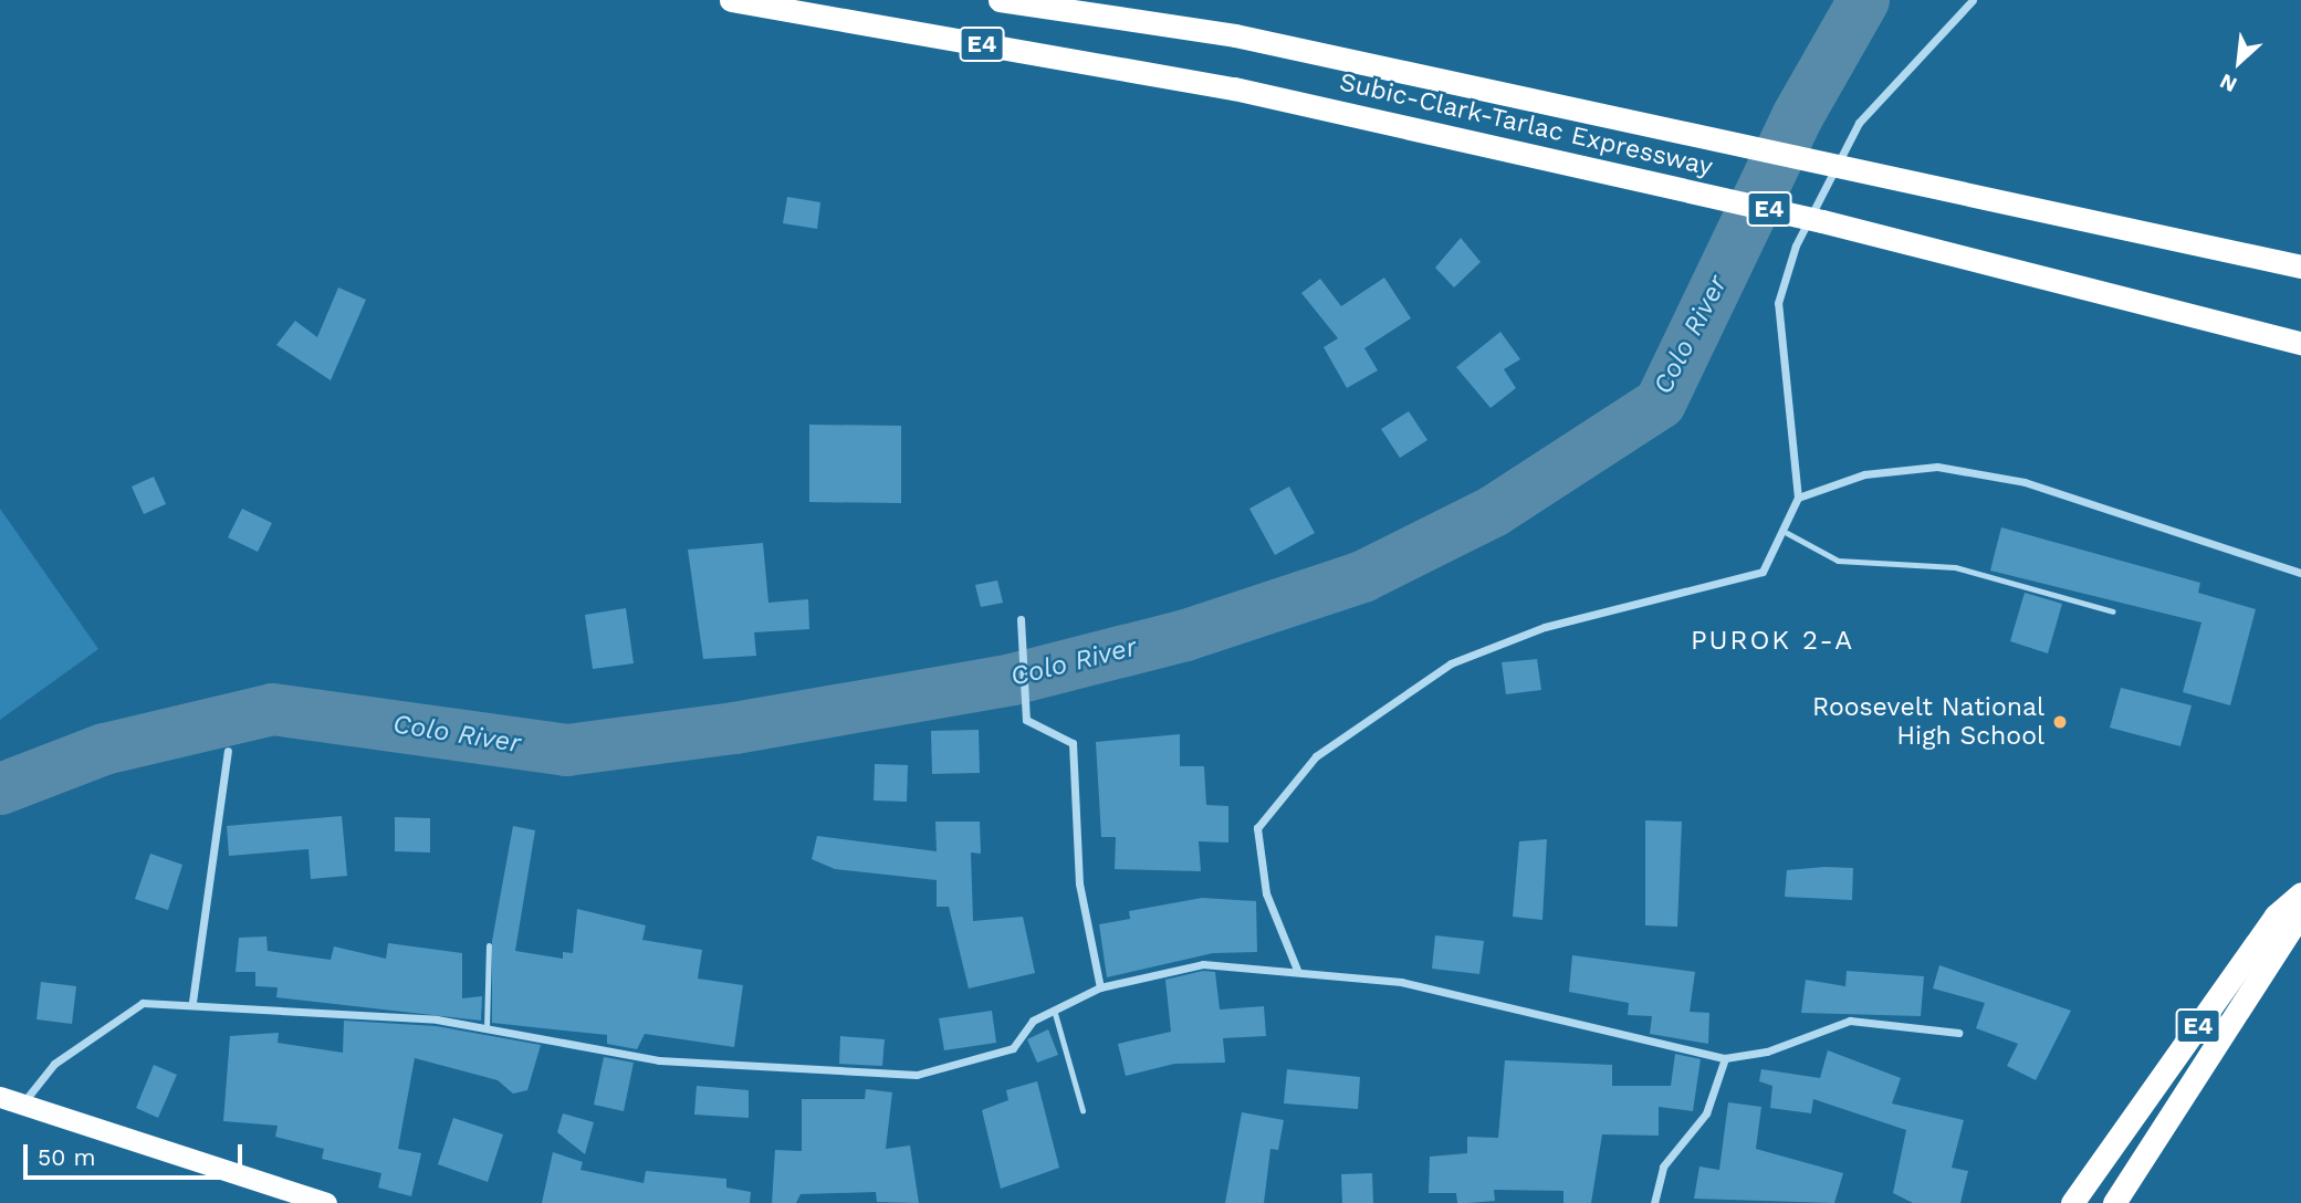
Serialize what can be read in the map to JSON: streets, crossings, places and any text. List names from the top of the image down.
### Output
{
  "streets": {
    "highway": ["E4", "Subic-Clark-Tarlac Expressway"]
  },
  "districts": ["PUROK 2-A"],
  "water": ["Colo River"],
  "places": ["Roosevelt National High School"],
  "scale_bar": "50 m",
  "north": "bottom left"
}
